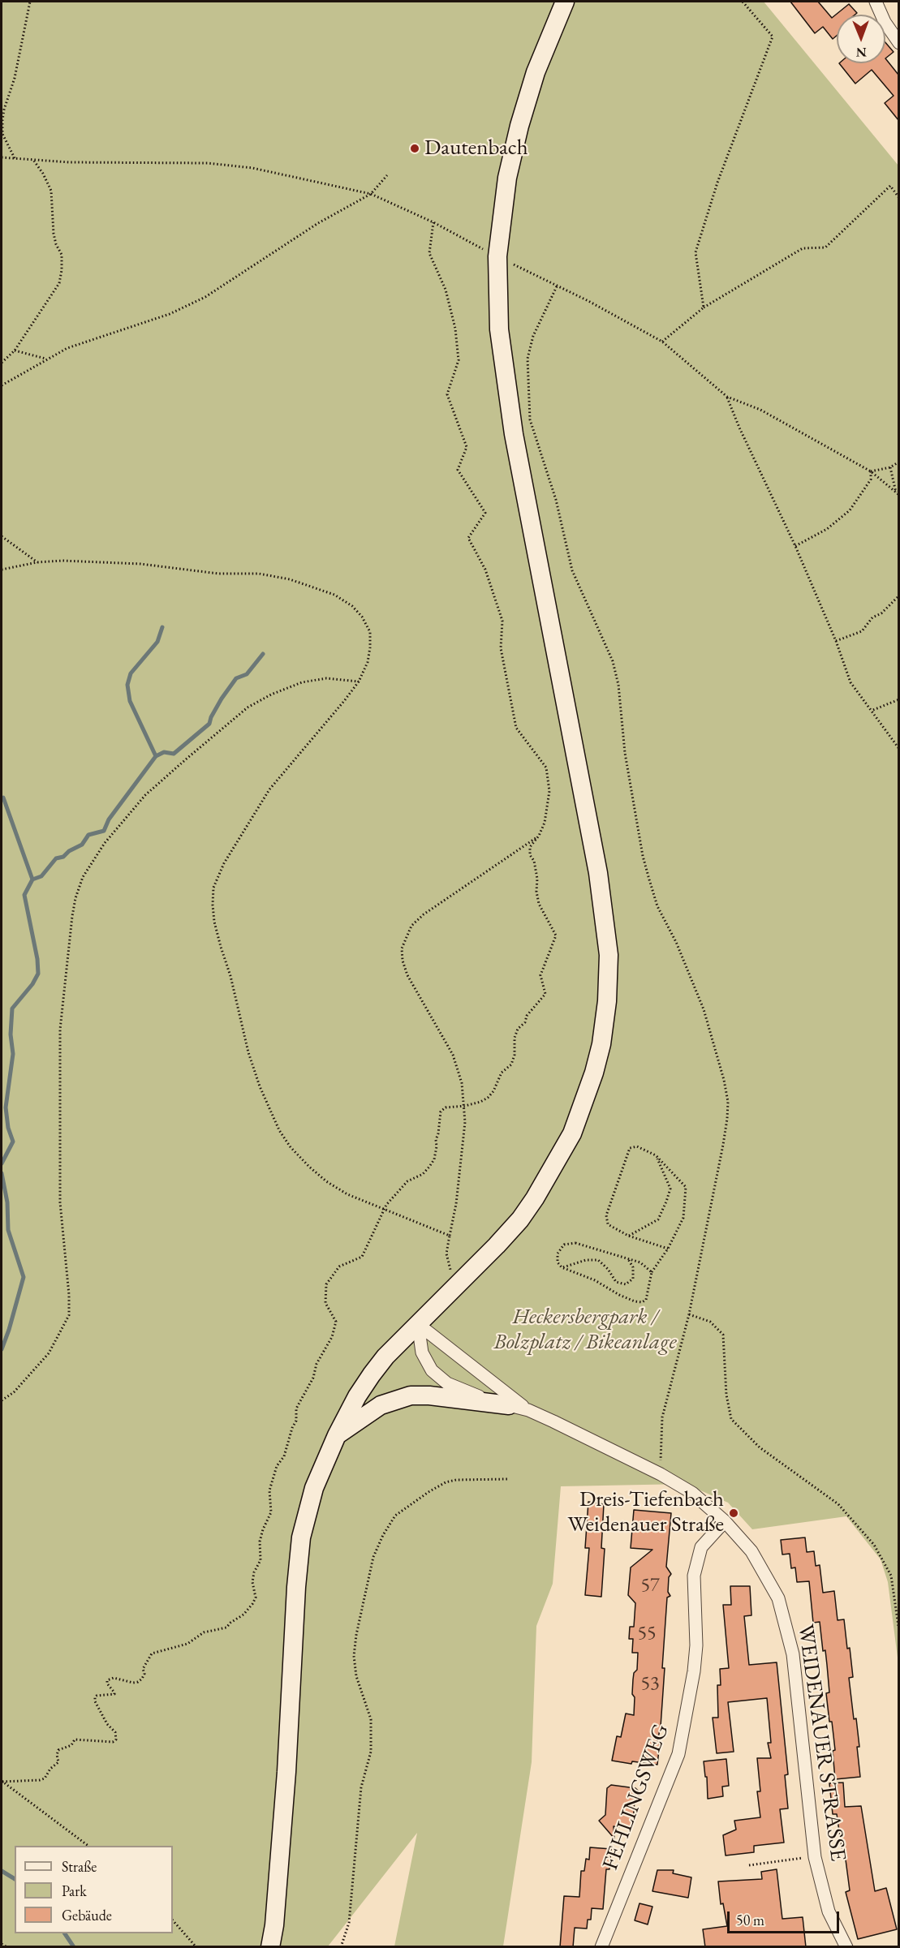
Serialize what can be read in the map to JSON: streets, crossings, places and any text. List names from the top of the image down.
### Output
{
  "streets": {
    "street": ["WEIDENAUER STRASSE", "FEHLINGSWEG"]
  },
  "crossings": [
    ["WEIDENAUER STRASSE", "FEHLINGSWEG"]
  ],
  "parks": ["Heckersbergpark / Bolzplatz / Bikeanlage"],
  "places": ["Dautenbach", "Dreis-Tiefenbach Weidenauer Straße"],
  "house_numbers": ["57", "55", "53"],
  "legend": ["Straße", "Park", "Gebäude"],
  "scale_bar": "50 m",
  "north": "bottom"
}
